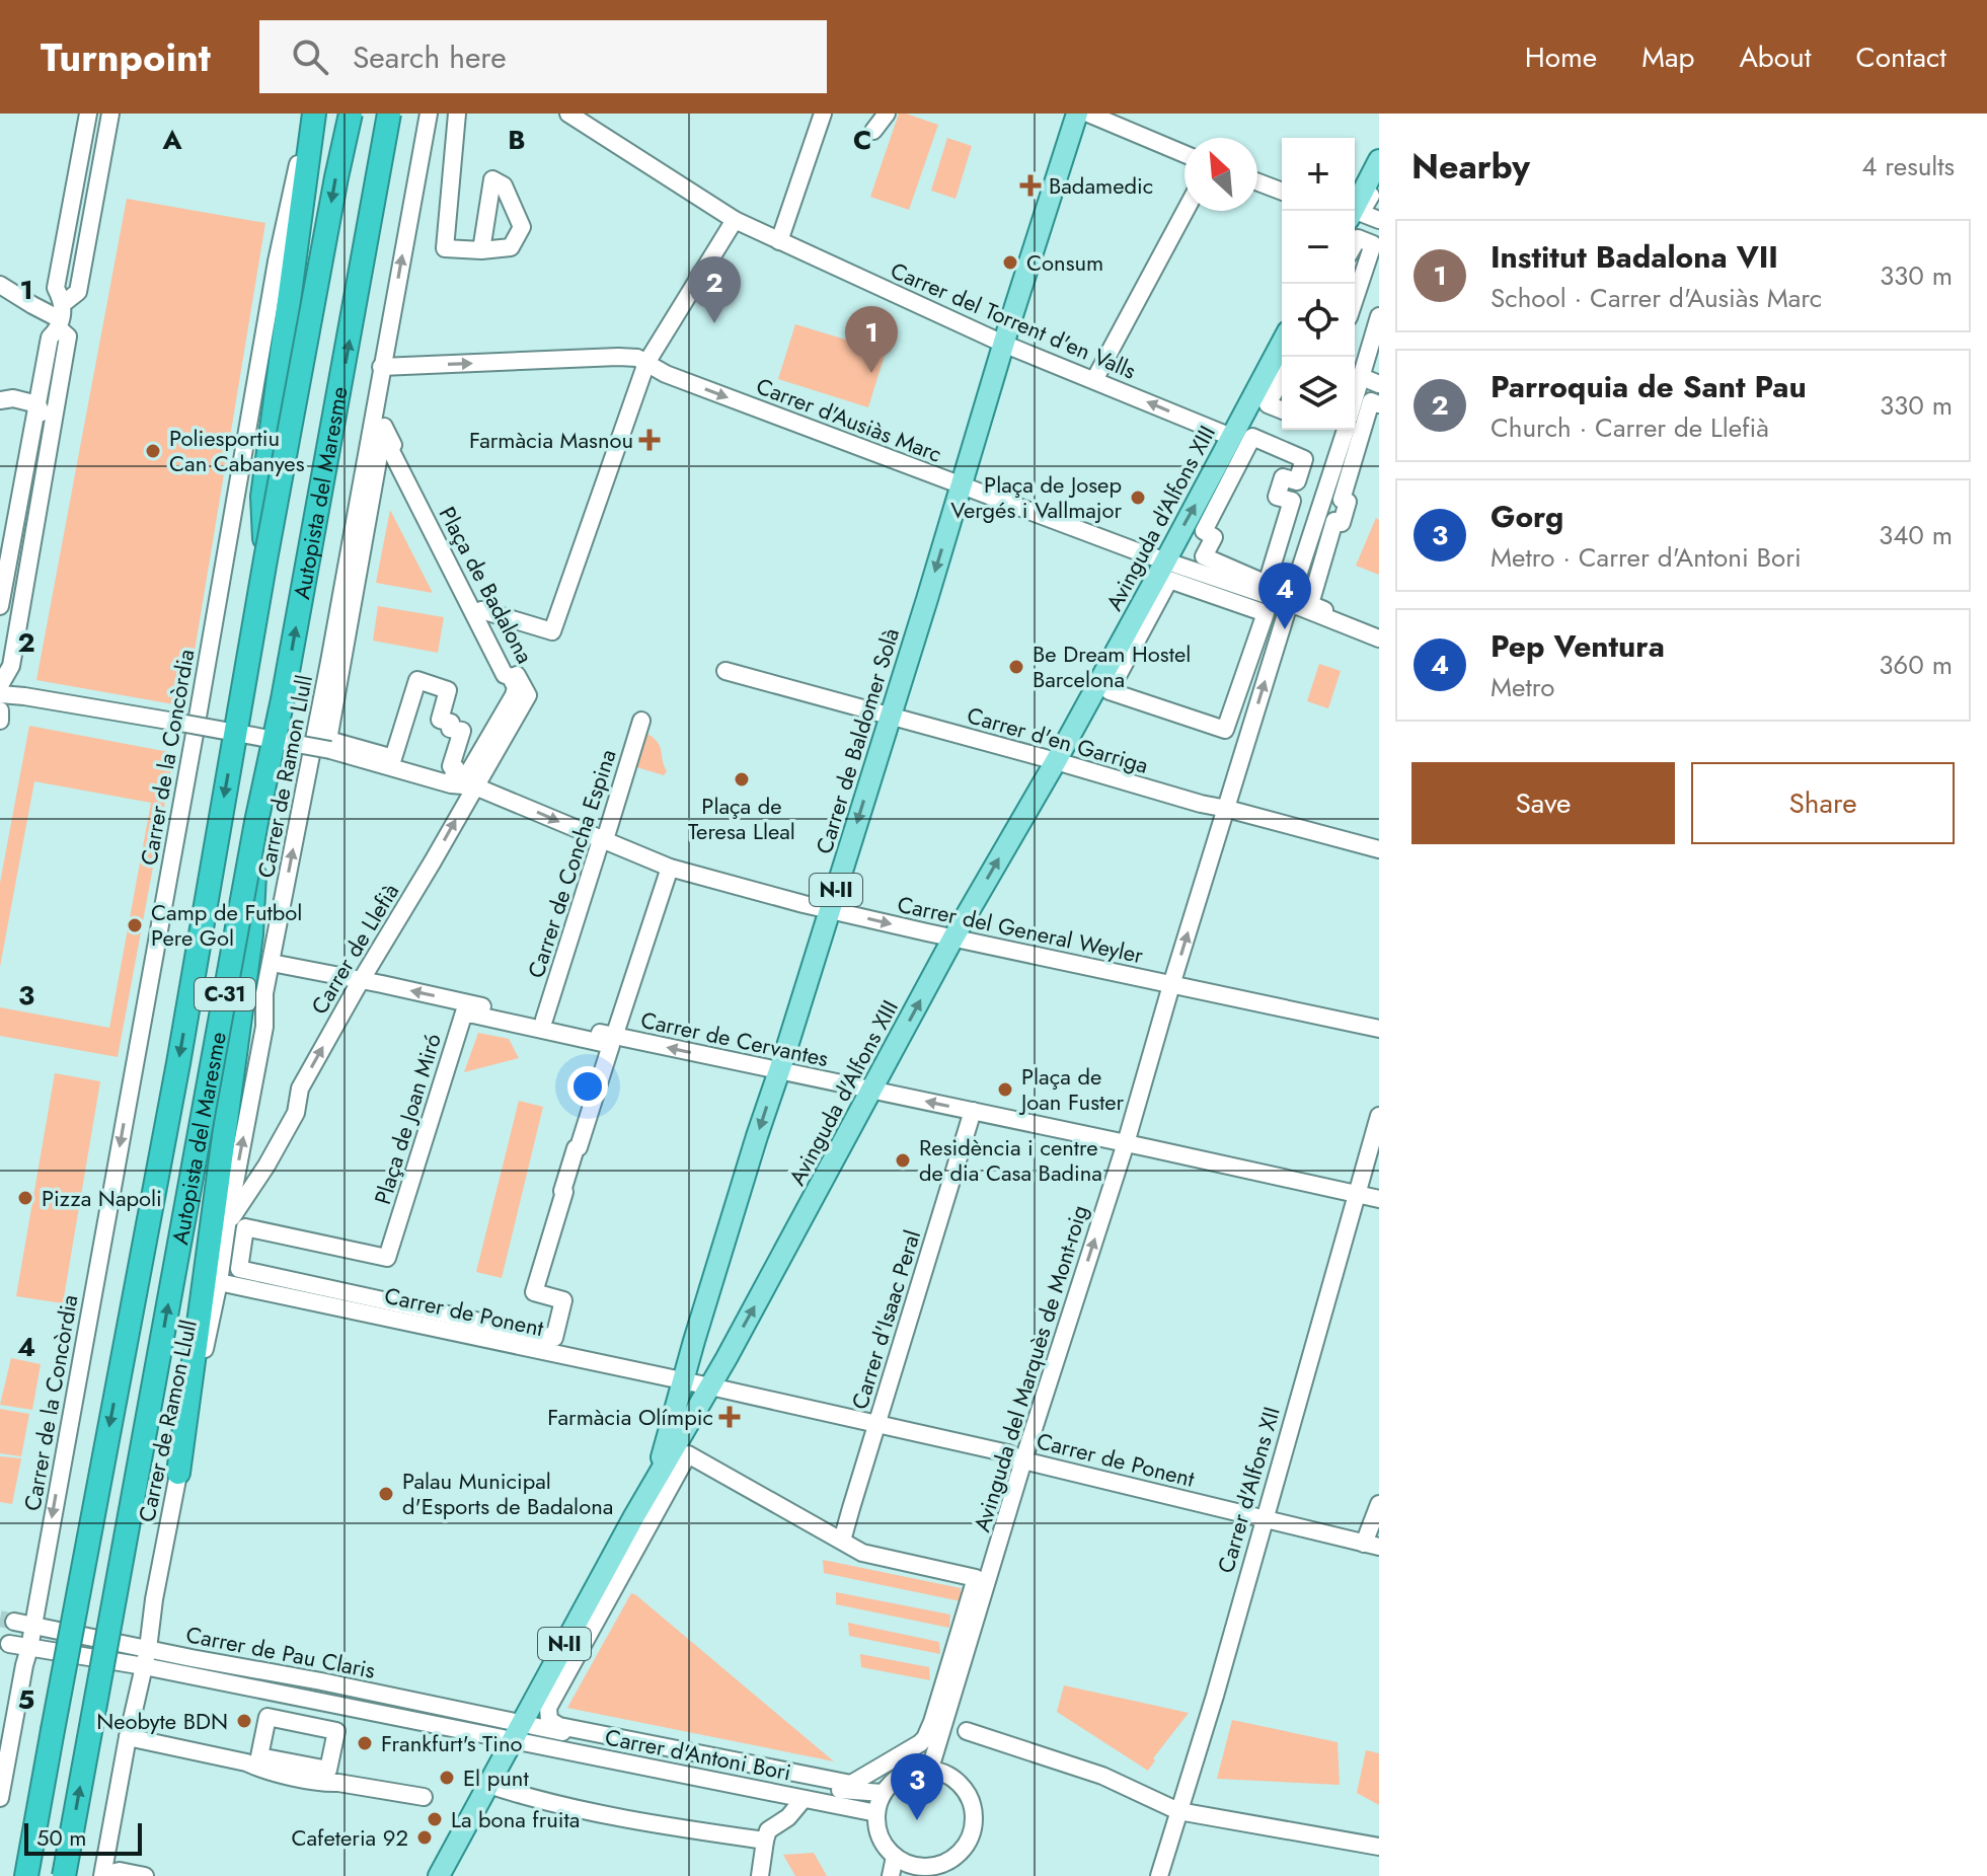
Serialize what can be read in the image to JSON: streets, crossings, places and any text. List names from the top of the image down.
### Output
{
  "streets": {
    "highway": ["Autopista del Maresme", "C-31"],
    "main road": ["Avinguda d'Alfons XIII", "Carrer de Baldomer Solà", "N-II"],
    "street": [
      "Carrer del Torrent d'en Valls",
      "Carrer d'Ausiàs Marc",
      "Plaça de Badalona",
      "Carrer d'en Garriga",
      "Carrer de la Concòrdia",
      "Carrer de Ramon Llull",
      "Carrer de Concha Espina",
      "Carrer del General Weyler",
      "Carrer de Llefià",
      "Carrer de Cervantes",
      "Plaça de Joan Miró",
      "Carrer de Ponent",
      "Carrer d'Isaac Peral",
      "Avinguda del Marquès de Mont-roig",
      "Carrer d'Alfons XII",
      "Carrer de Pau Claris",
      "Carrer d'Antoni Bori"
    ]
  },
  "crossings": [
    ["Carrer del Torrent d'en Valls", "Avinguda d'Alfons XIII"],
    ["Carrer del Torrent d'en Valls", "Carrer de Baldomer Solà"],
    ["Carrer d'Ausiàs Marc", "Avinguda d'Alfons XIII"],
    ["Carrer d'Ausiàs Marc", "Carrer de Baldomer Solà"],
    ["Carrer d'Ausiàs Marc", "Carrer de Ramon Llull"],
    ["Carrer d'Ausiàs Marc", "Avinguda del Marquès de Mont-roig"],
    ["Avinguda d'Alfons XIII", "Carrer d'en Garriga"],
    ["Avinguda d'Alfons XIII", "Carrer de Baldomer Solà"],
    ["Avinguda d'Alfons XIII", "Carrer del General Weyler"],
    ["Avinguda d'Alfons XIII", "Carrer de Cervantes"],
    ["Avinguda d'Alfons XIII", "Carrer de Ponent"],
    ["Avinguda d'Alfons XIII", "Carrer de Pau Claris"],
    ["Avinguda d'Alfons XIII", "Carrer d'Antoni Bori"],
    ["Plaça de Badalona", "Carrer de Ramon Llull"],
    ["Plaça de Badalona", "Carrer de Llefià"],
    ["Carrer d'en Garriga", "Carrer de Baldomer Solà"],
    ["Carrer d'en Garriga", "Avinguda del Marquès de Mont-roig"],
    ["Carrer de Baldomer Solà", "Carrer del General Weyler"],
    ["Carrer de Baldomer Solà", "Carrer de Cervantes"],
    ["Carrer de Baldomer Solà", "Carrer de Ponent"],
    ["Carrer de la Concòrdia", "Carrer de Pau Claris"],
    ["Carrer de Ramon Llull", "Carrer de Llefià"],
    ["Carrer de Ramon Llull", "Carrer de Cervantes"],
    ["Carrer de Ramon Llull", "Carrer de Ponent"],
    ["Carrer de Ramon Llull", "Carrer de Pau Claris"],
    ["Carrer de Concha Espina", "Carrer del General Weyler"],
    ["Carrer de Concha Espina", "Carrer de Cervantes"],
    ["Carrer del General Weyler", "Carrer de Llefià"],
    ["Carrer del General Weyler", "Avinguda del Marquès de Mont-roig"],
    ["Carrer de Llefià", "Carrer de Cervantes"],
    ["Carrer de Cervantes", "Carrer d'Isaac Peral"],
    ["Carrer de Cervantes", "Avinguda del Marquès de Mont-roig"],
    ["Carrer de Cervantes", "Carrer d'Alfons XII"],
    ["Carrer de Ponent", "Carrer d'Isaac Peral"],
    ["Carrer de Ponent", "Avinguda del Marquès de Mont-roig"],
    ["Carrer de Ponent", "Carrer d'Alfons XII"],
    ["Avinguda del Marquès de Mont-roig", "Carrer d'Antoni Bori"],
    ["Carrer de Pau Claris", "Carrer d'Antoni Bori"]
  ],
  "one_way": [
    "Carrer d'Ausiàs Marc",
    "Avinguda d'Alfons XIII",
    "Carrer de Baldomer Solà",
    "Carrer de la Concòrdia",
    "Carrer de Ramon Llull",
    "Carrer de Llefià",
    "Carrer de Cervantes",
    "Avinguda del Marquès de Mont-roig"
  ],
  "places": {
    "health": ["Badamedic", "Farmàcia Masnou", "Farmàcia Olímpic"],
    "other": [
      "Consum",
      "Poliesportiu Can Cabanyes",
      "Plaça de Josep Vergés i Vallmajor",
      "Be Dream Hostel Barcelona",
      "Plaça de Teresa Lleal",
      "Camp de Futbol Pere Gol",
      "Plaça de Joan Fuster",
      "Residència i centre de dia Casa Badina",
      "Pizza Napoli",
      "Palau Municipal d'Esports de Badalona",
      "Neobyte BDN",
      "Frankfurt's Tino",
      "El punt",
      "La bona fruita",
      "Cafeteria 92"
    ]
  },
  "scale_bar": "50 m",
  "north": "top left",
  "page": {
    "header": "Turnpoint",
    "search": "Search here",
    "nav": [
      "Home",
      "Map",
      "About",
      "Contact"
    ],
    "heading": ["Nearby", "4 results"],
    "map_buttons": ["+", "−"],
    "list": [
      {
        "mark": "1",
        "name": "Institut Badalona VII",
        "note": "School · Carrer d'Ausiàs Marc",
        "value": "330 m"
      },
      {
        "mark": "2",
        "name": "Parroquia de Sant Pau",
        "note": "Church · Carrer de Llefià",
        "value": "330 m"
      },
      {
        "mark": "3",
        "name": "Gorg",
        "note": "Metro · Carrer d'Antoni Bori",
        "value": "340 m"
      },
      {
        "mark": "4",
        "name": "Pep Ventura",
        "note": "Metro",
        "value": "360 m"
      }
    ],
    "pins": [
      "2",
      "1",
      "4",
      "3"
    ],
    "buttons": ["Save", "Share"],
    "scale": "50 m"
  },
  "grid": {
    "columns": ["A", "B", "C"],
    "rows": [
      "1",
      "2",
      "3",
      "4",
      "5"
    ]
  }
}
